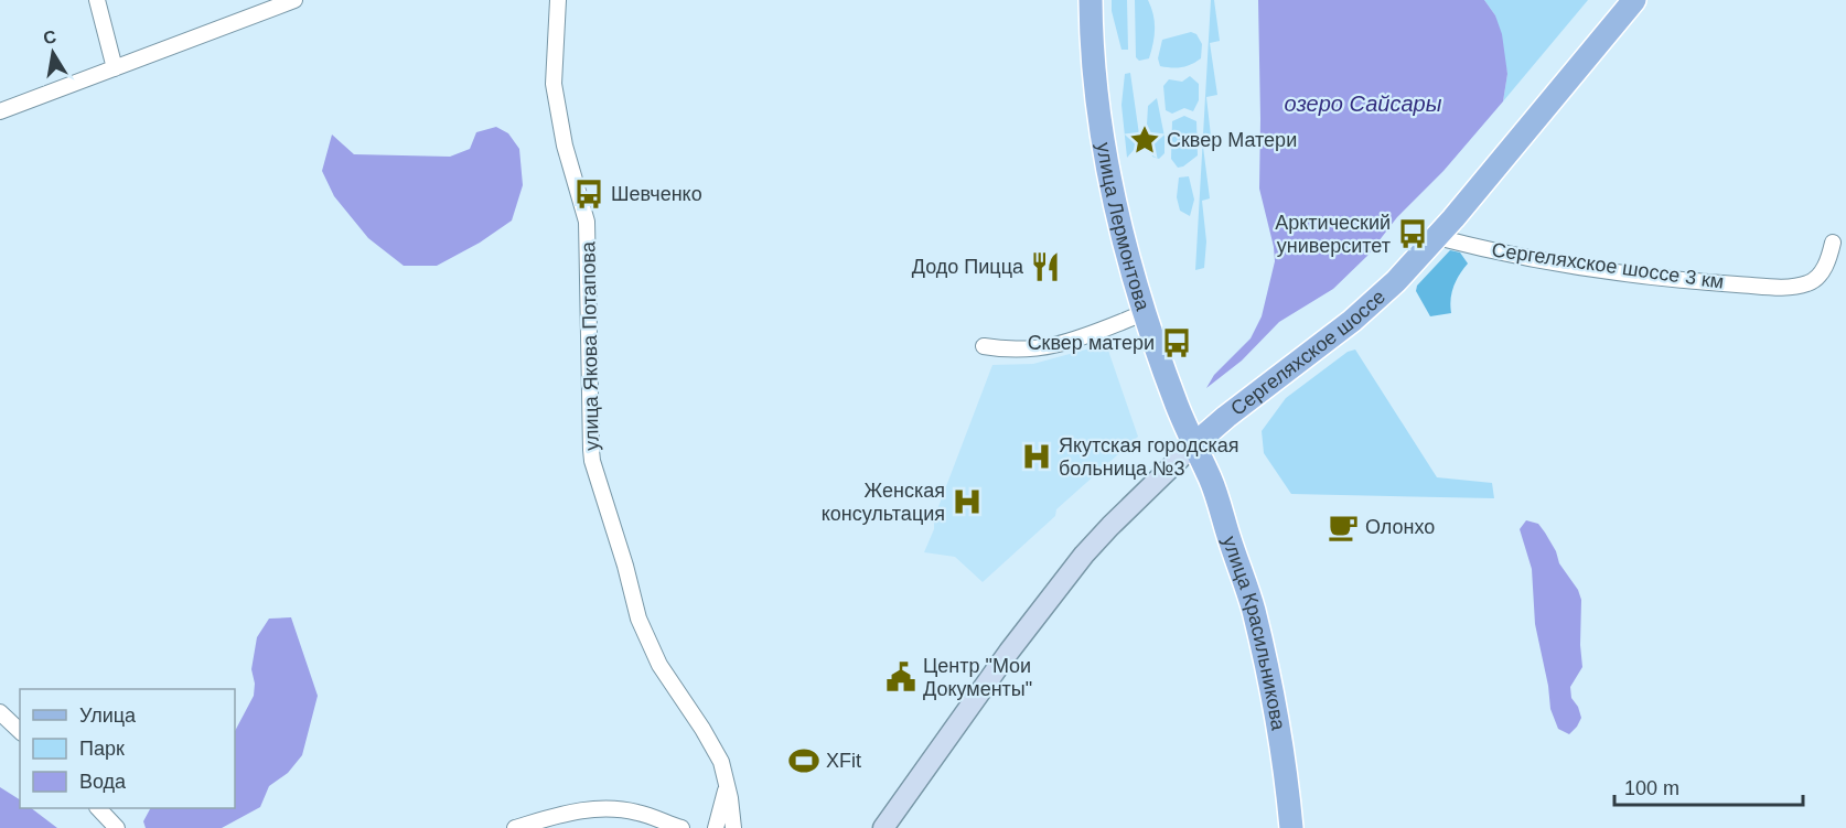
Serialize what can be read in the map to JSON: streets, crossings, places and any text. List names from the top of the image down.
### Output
{
  "streets": {
    "main road": ["улица Лермонтова", "Сергеляхское шоссе", "улица Красильникова"],
    "street": ["Сергеляхское шоссе 3 км", "улица Якова Потапова"]
  },
  "crossings": [
    ["улица Лермонтова", "Сергеляхское шоссе"],
    ["улица Лермонтова", "улица Красильникова"],
    ["Сергеляхское шоссе 3 км", "Сергеляхское шоссе"],
    ["Сергеляхское шоссе", "улица Красильникова"]
  ],
  "water": ["озеро Сайсары"],
  "places": {
    "place": ["Сквер Матери"],
    "bus stop": ["Шевченко", "Арктический университет", "Сквер матери"],
    "restaurant": ["Додо Пицца"],
    "hospital": ["Якутская городская больница №3", "Женская консультация"],
    "cafe": ["Олонхо"],
    "public building": ["Центр \"Мои Документы\""],
    "sports": ["XFit"]
  },
  "legend": ["Улица", "Парк", "Вода"],
  "scale_bar": "100 m",
  "north": "top"
}
